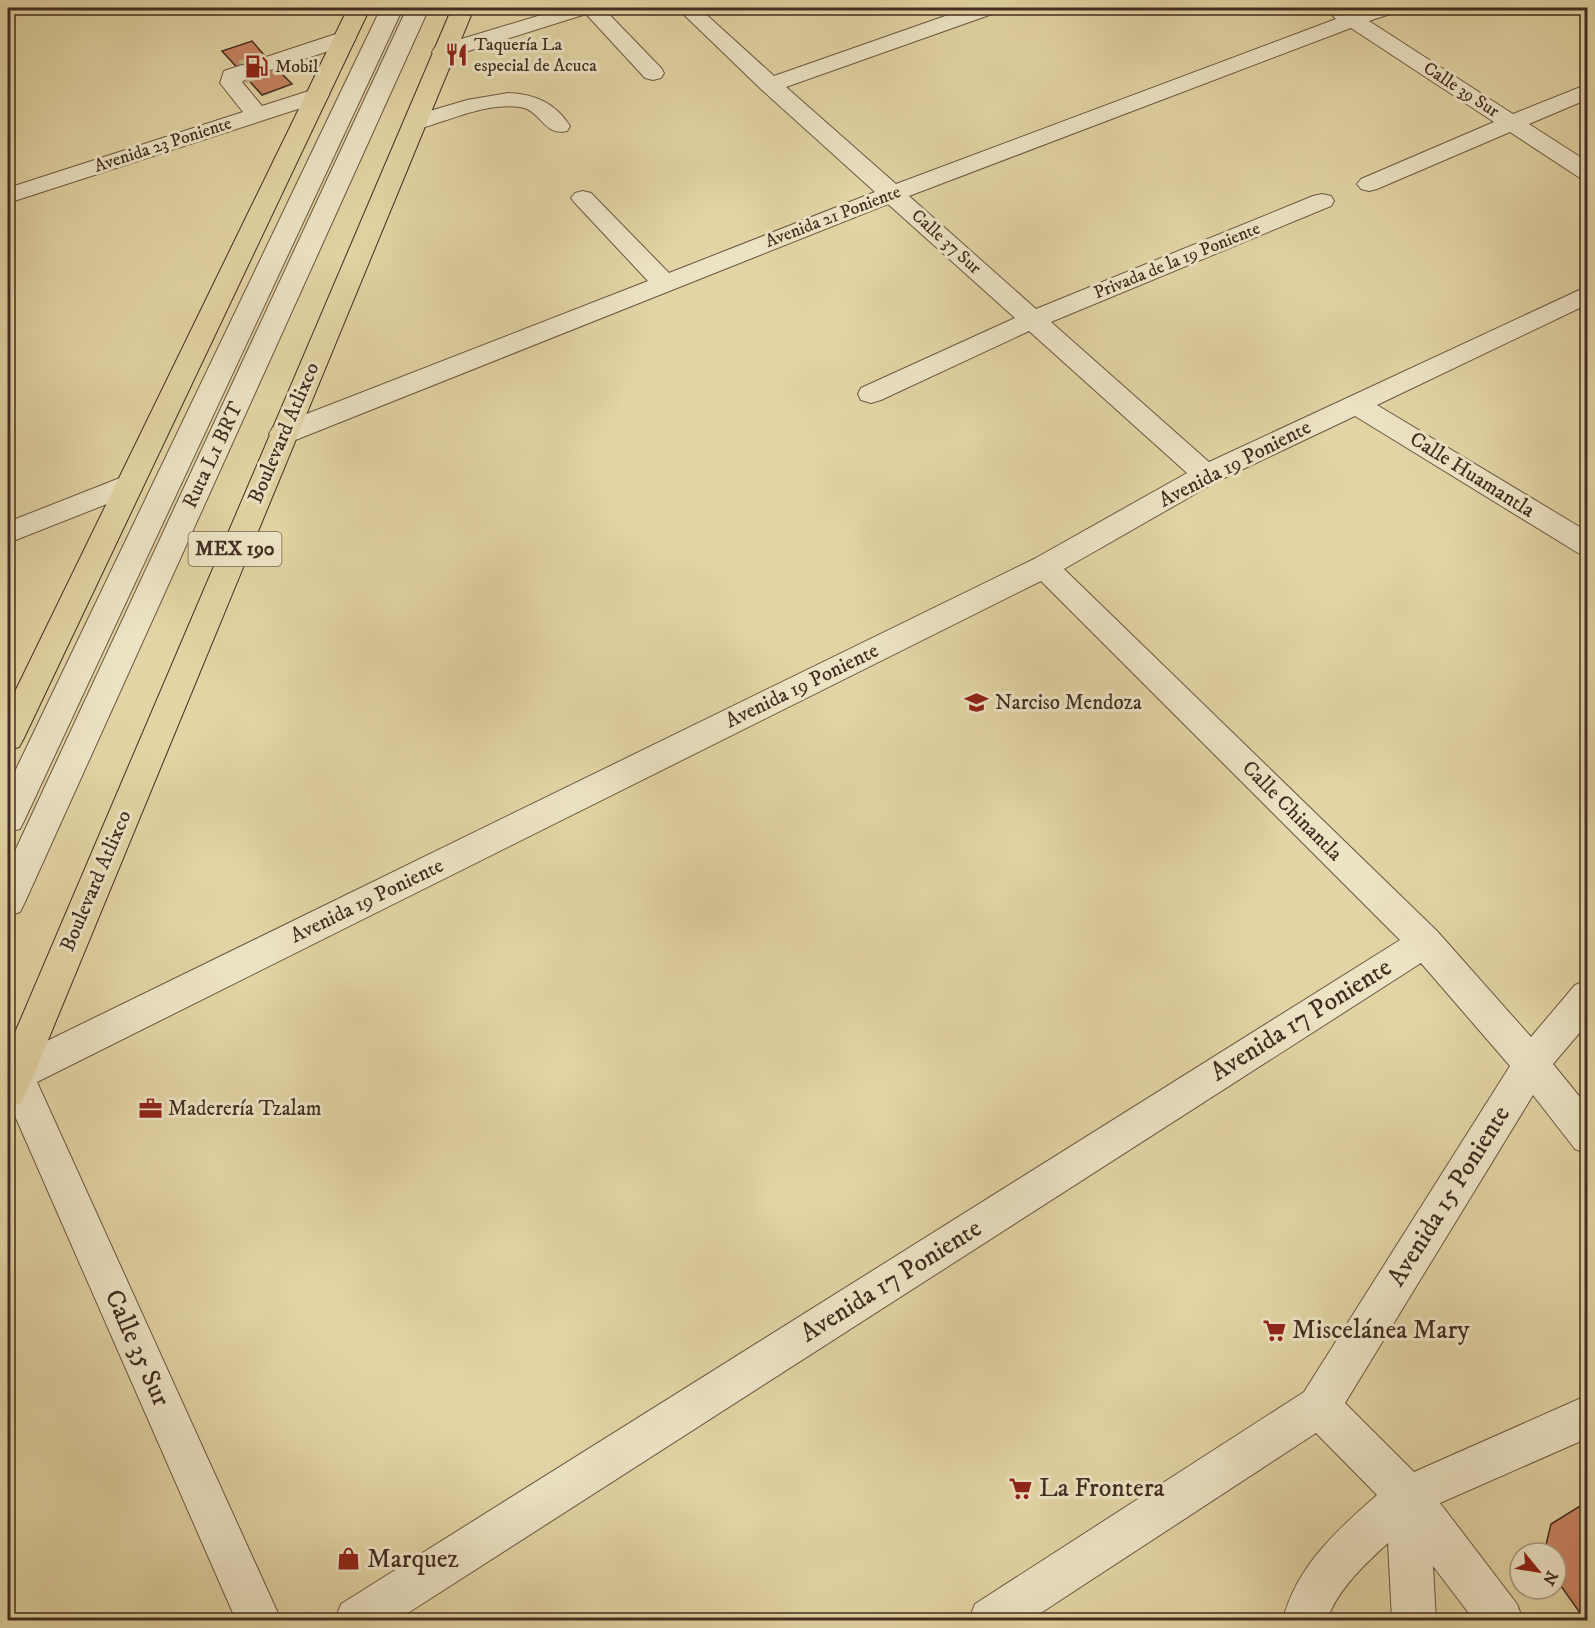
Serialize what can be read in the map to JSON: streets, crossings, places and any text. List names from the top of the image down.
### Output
{
  "streets": {
    "main road": ["Boulevard Atlixco", "MEX 190"],
    "street": [
      "Calle 39 Sur",
      "Avenida 23 Poniente",
      "Avenida 21 Poniente",
      "Calle 37 Sur",
      "Privada de la 19 Poniente",
      "Ruta L1 BRT",
      "Avenida 19 Poniente",
      "Calle Huamantla",
      "Calle Chinantla",
      "Avenida 17 Poniente",
      "Avenida 15 Poniente",
      "Calle 35 Sur"
    ]
  },
  "crossings": [
    ["Calle 39 Sur", "Avenida 21 Poniente"],
    ["Avenida 21 Poniente", "Calle 37 Sur"],
    ["Avenida 21 Poniente", "Boulevard Atlixco"],
    ["Calle 37 Sur", "Privada de la 19 Poniente"],
    ["Calle 37 Sur", "Avenida 19 Poniente"],
    ["Boulevard Atlixco", "Avenida 19 Poniente"],
    ["Boulevard Atlixco", "Calle 35 Sur"],
    ["Avenida 19 Poniente", "Calle Huamantla"],
    ["Avenida 19 Poniente", "Calle Chinantla"],
    ["Avenida 19 Poniente", "Calle 35 Sur"],
    ["Calle Chinantla", "Avenida 17 Poniente"],
    ["Calle Chinantla", "Avenida 15 Poniente"]
  ],
  "places": {
    "restaurant": ["Taquería La especial de Acuca"],
    "fuel station": ["Mobil"],
    "school or university": ["Narciso Mendoza"],
    "office": ["Maderería Tzalam"],
    "supermarket": ["Miscelánea Mary", "La Frontera"],
    "shop": ["Marquez"]
  },
  "north": "bottom right"
}
